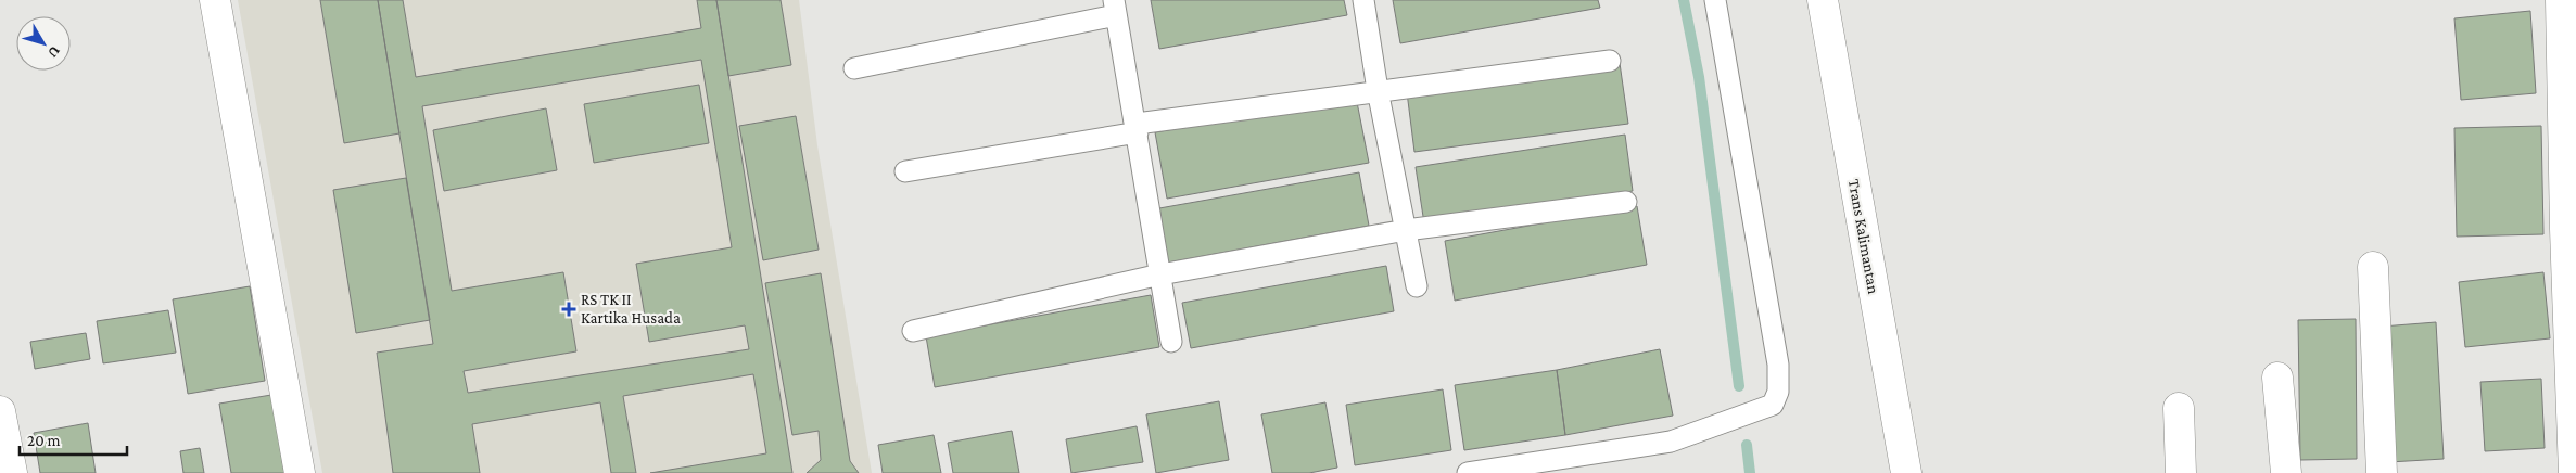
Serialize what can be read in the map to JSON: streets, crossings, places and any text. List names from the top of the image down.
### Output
{
  "streets": {
    "main road": ["Trans Kalimantan"]
  },
  "places": {
    "health": ["RS TK II Kartika Husada"]
  },
  "scale_bar": "20 m",
  "north": "bottom right"
}
